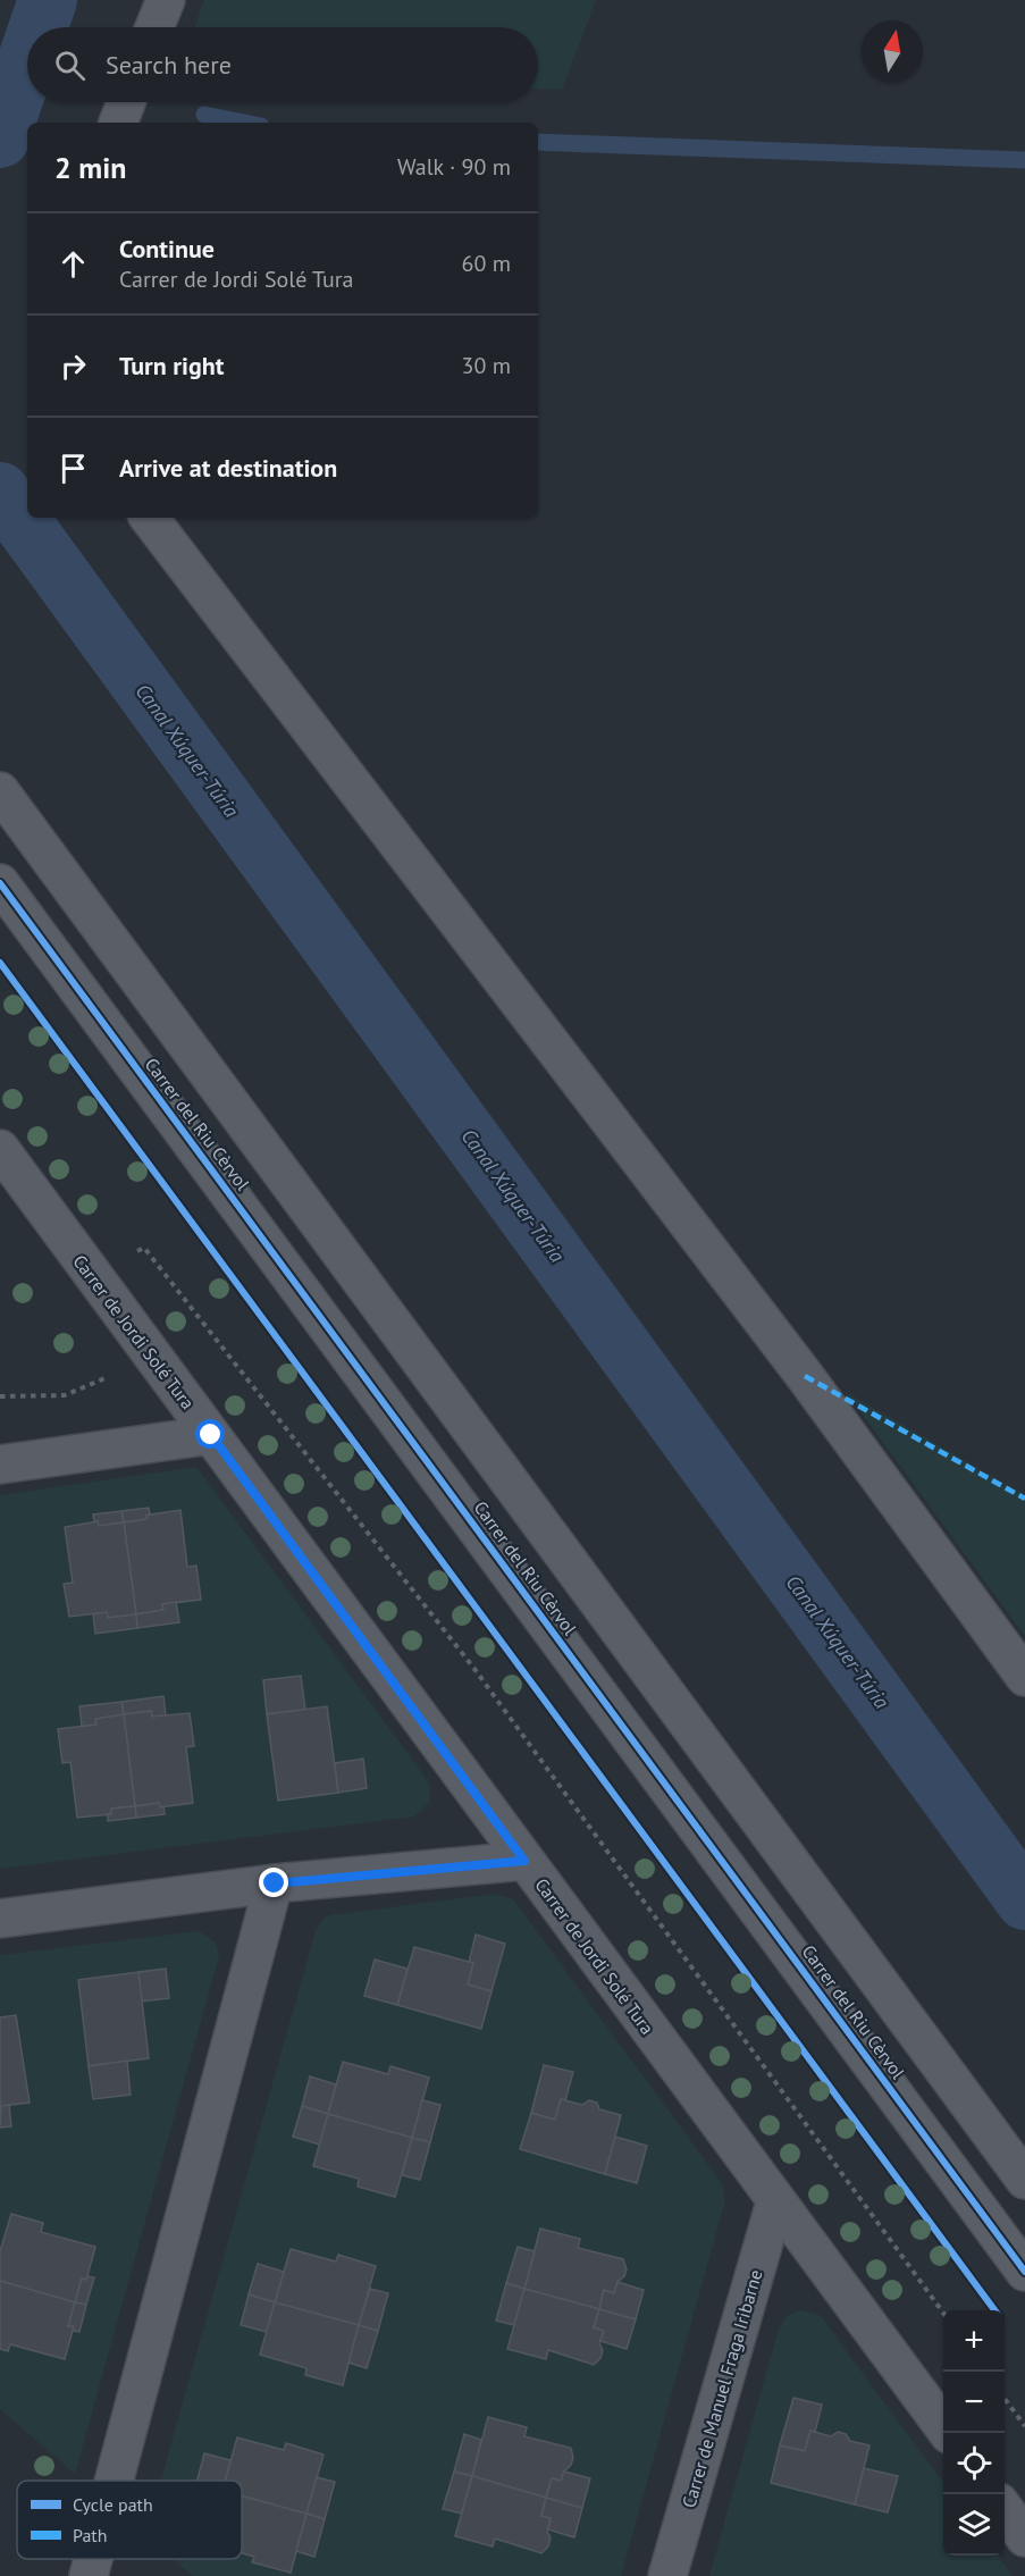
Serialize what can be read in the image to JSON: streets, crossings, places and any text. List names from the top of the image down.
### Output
{
  "streets": {
    "street": ["Carrer del Riu Cèrvol", "Carrer de Jordi Solé Tura", "Carrer de Manuel Fraga Iribarne"]
  },
  "crossings": [
    ["Carrer de Jordi Solé Tura", "Carrer de Manuel Fraga Iribarne"]
  ],
  "water": ["Canal Xúquer-Túria"],
  "legend": ["Cycle path", "Path"],
  "north": "top",
  "page": {
    "search": "Search here",
    "heading": ["2 min", "Walk · 90 m"],
    "list": [
      ["Continue", "Carrer de Jordi Solé Tura", "60 m"],
      ["Turn right", "30 m"],
      "Arrive at destination"
    ],
    "map_buttons": ["+", "−"]
  }
}
